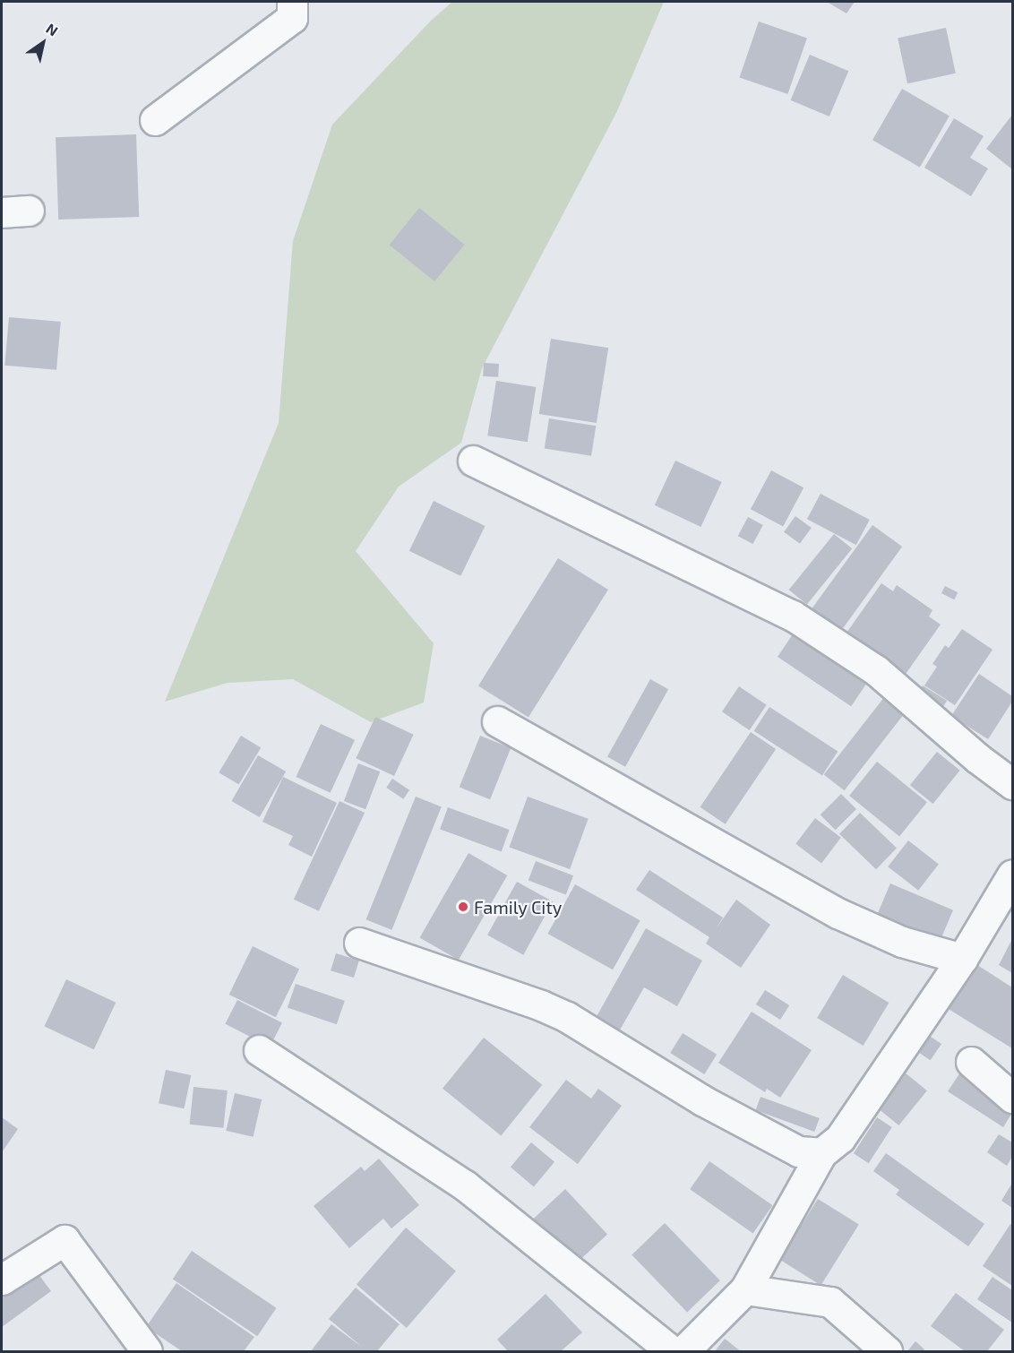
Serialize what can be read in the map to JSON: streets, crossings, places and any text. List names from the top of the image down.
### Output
{
  "places": ["Family City"],
  "north": "top right"
}
